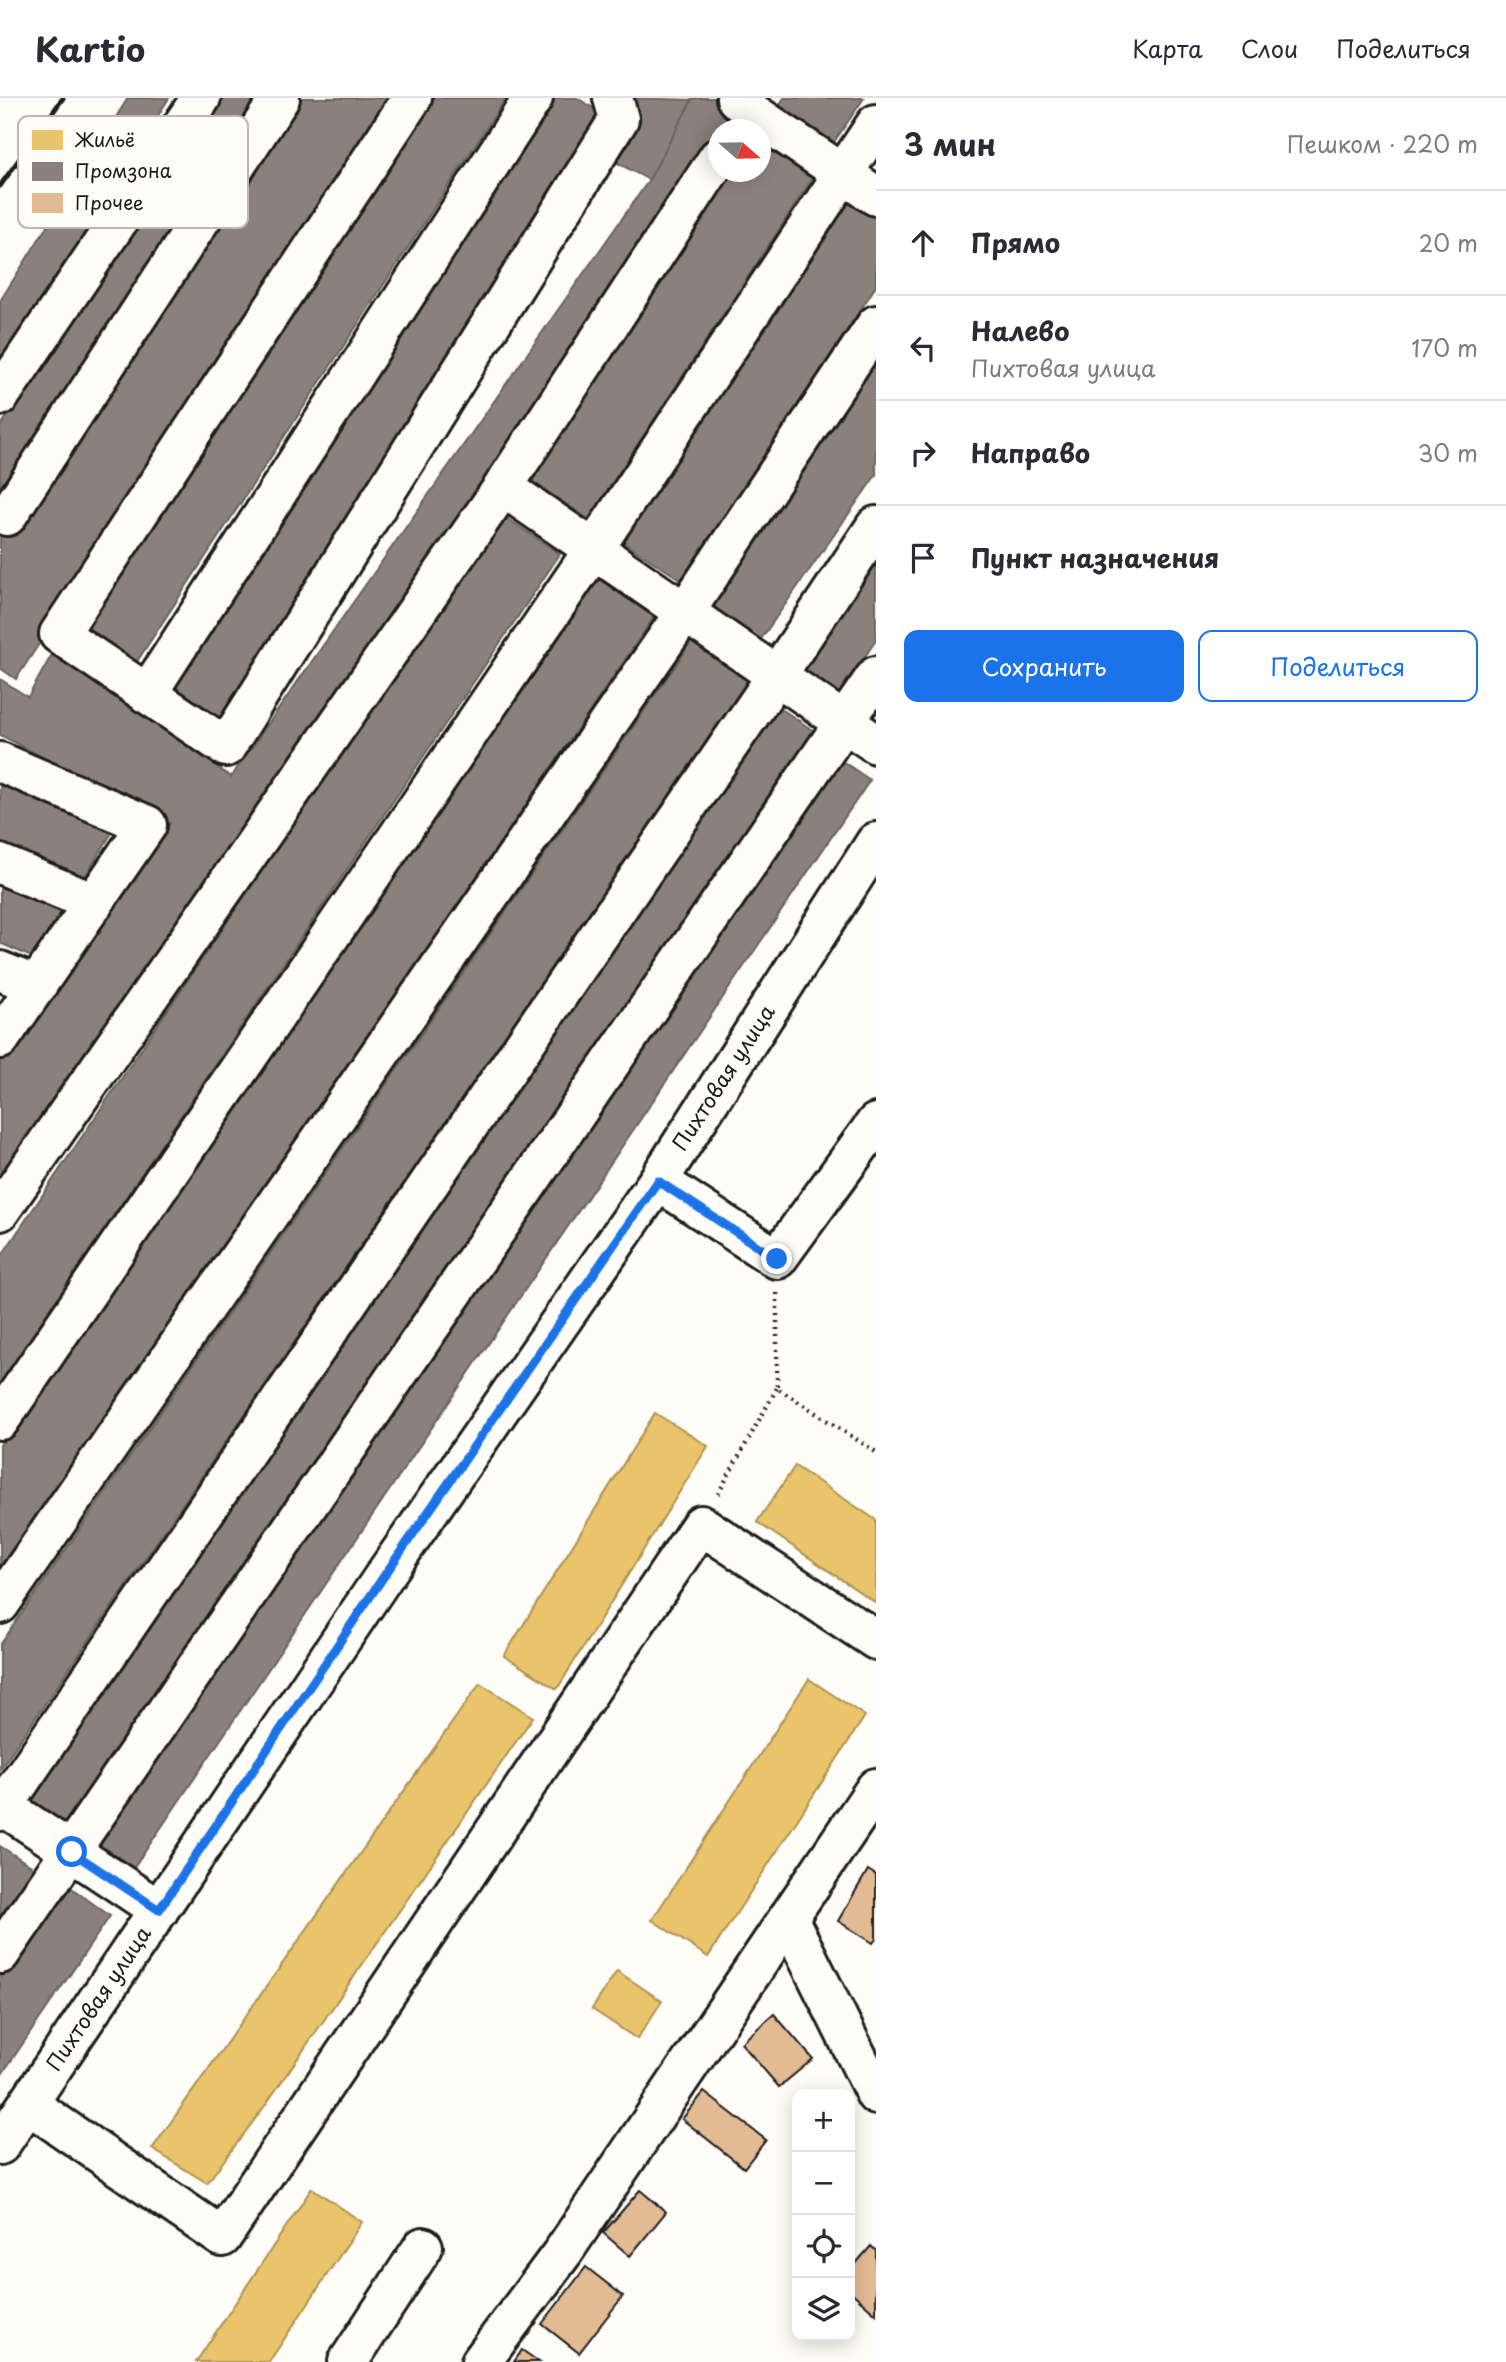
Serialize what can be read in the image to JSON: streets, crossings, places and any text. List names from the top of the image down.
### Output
{
  "streets": {
    "street": ["Пихтовая улица"]
  },
  "legend": ["Жильё", "Промзона", "Прочее"],
  "north": "right",
  "page": {
    "header": "Kartio",
    "nav": ["Карта", "Слои", "Поделиться"],
    "heading": ["3 мин", "Пешком · 220 m"],
    "list": [
      ["Прямо", "20 m"],
      ["Налево", "Пихтовая улица", "170 m"],
      ["Направо", "30 m"],
      "Пункт назначения"
    ],
    "buttons": ["Сохранить", "Поделиться"],
    "map_buttons": ["+", "−"]
  }
}
